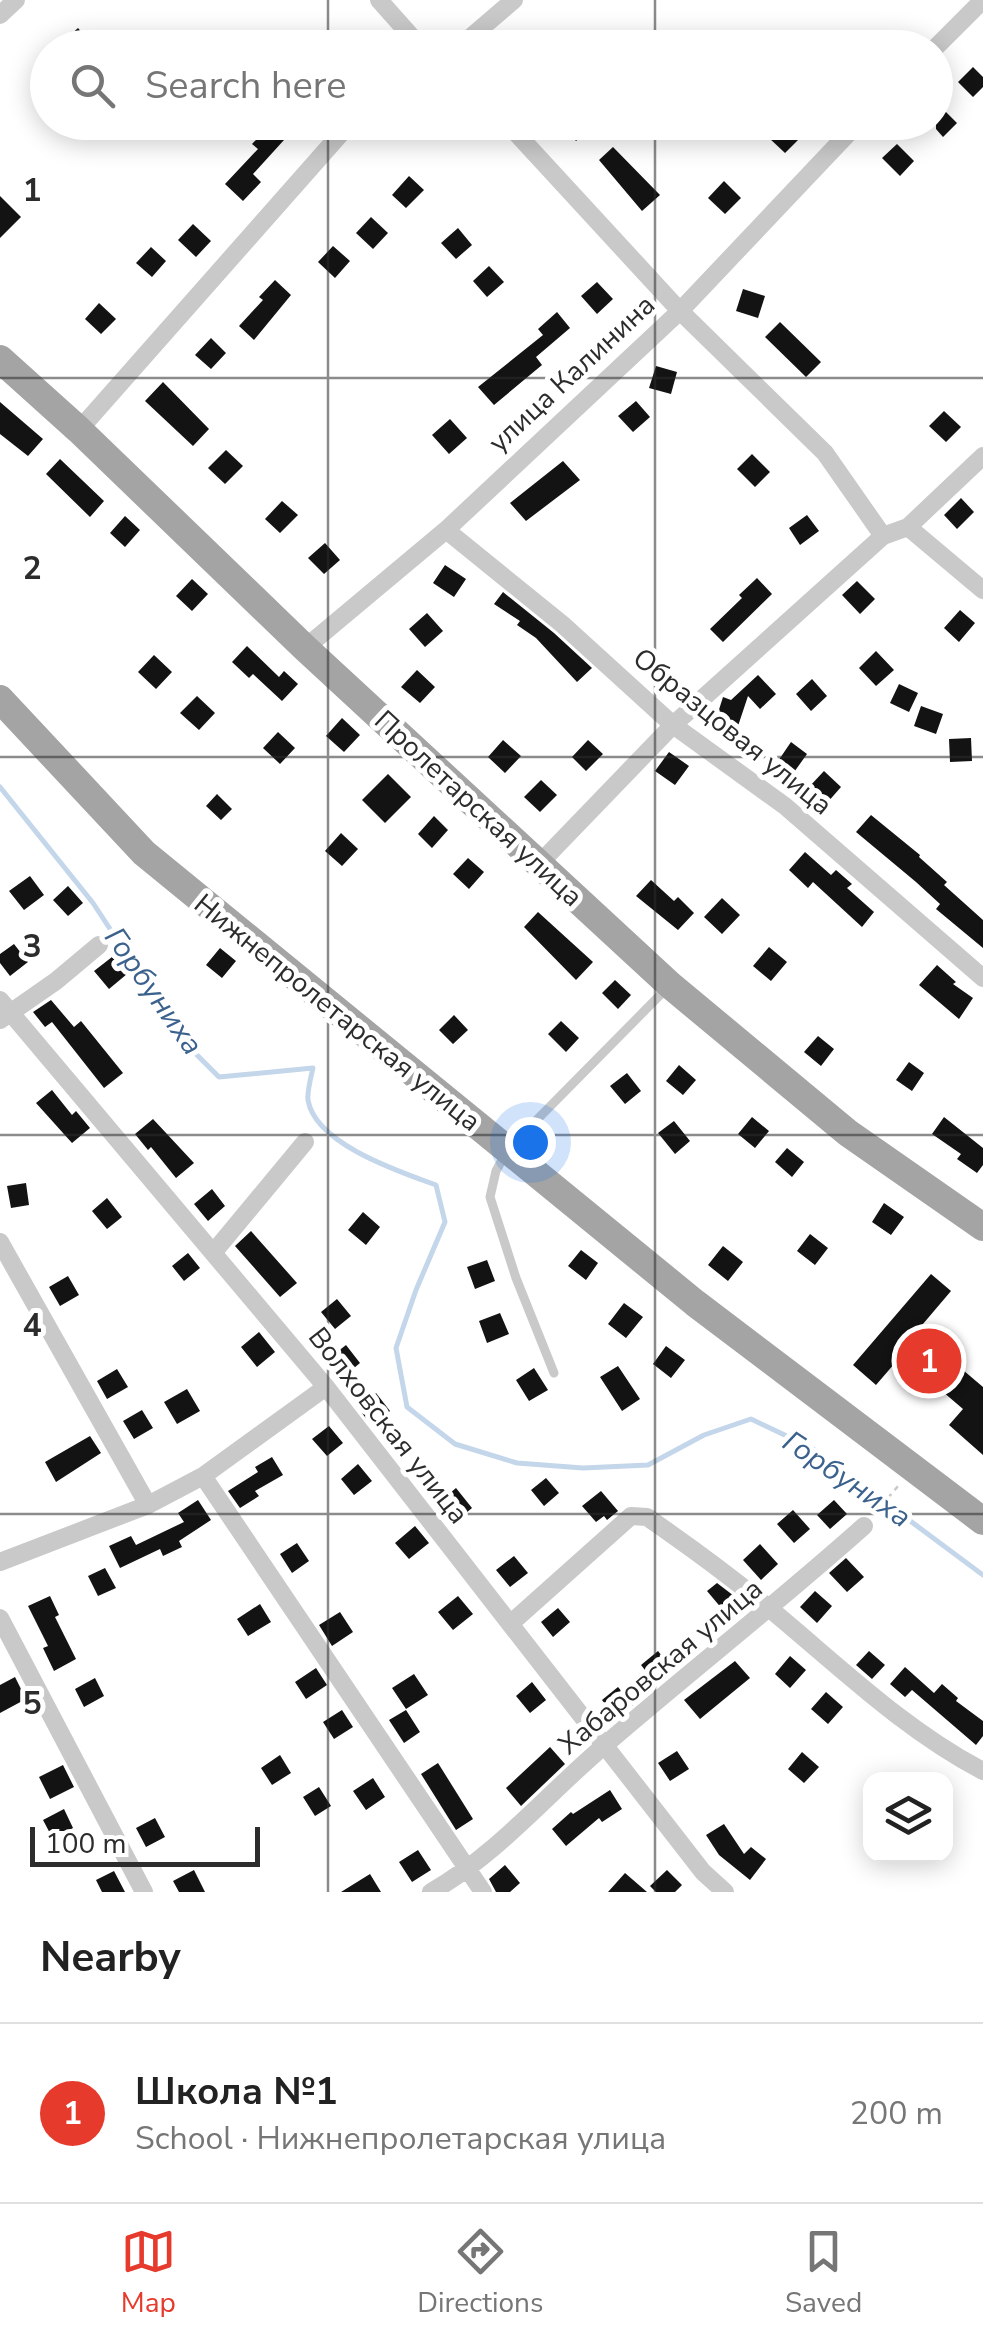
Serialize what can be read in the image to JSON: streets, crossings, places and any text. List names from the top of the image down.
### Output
{
  "streets": {
    "main road": ["Пролетарская улица", "Нижнепролетарская улица"],
    "street": [
      "улица Калинина",
      "Образцовая улица",
      "Волховская улица",
      "Хабаровская улица"
    ]
  },
  "crossings": [
    ["улица Калинина", "Образцовая улица"],
    ["улица Калинина", "Пролетарская улица"],
    ["Волховская улица", "Хабаровская улица"]
  ],
  "water": ["Горбуниха"],
  "scale_bar": "100 m",
  "page": {
    "search": "Search here",
    "pins": "1",
    "scale": "100 m",
    "heading": "Nearby",
    "list": [
      {
        "mark": "1",
        "name": "Школа №1",
        "note": "School · Нижнепролетарская улица",
        "value": "200 m"
      }
    ],
    "nav": ["Map", "Directions", "Saved"]
  },
  "grid": {
    "rows": [
      "1",
      "2",
      "3",
      "4",
      "5"
    ]
  }
}
